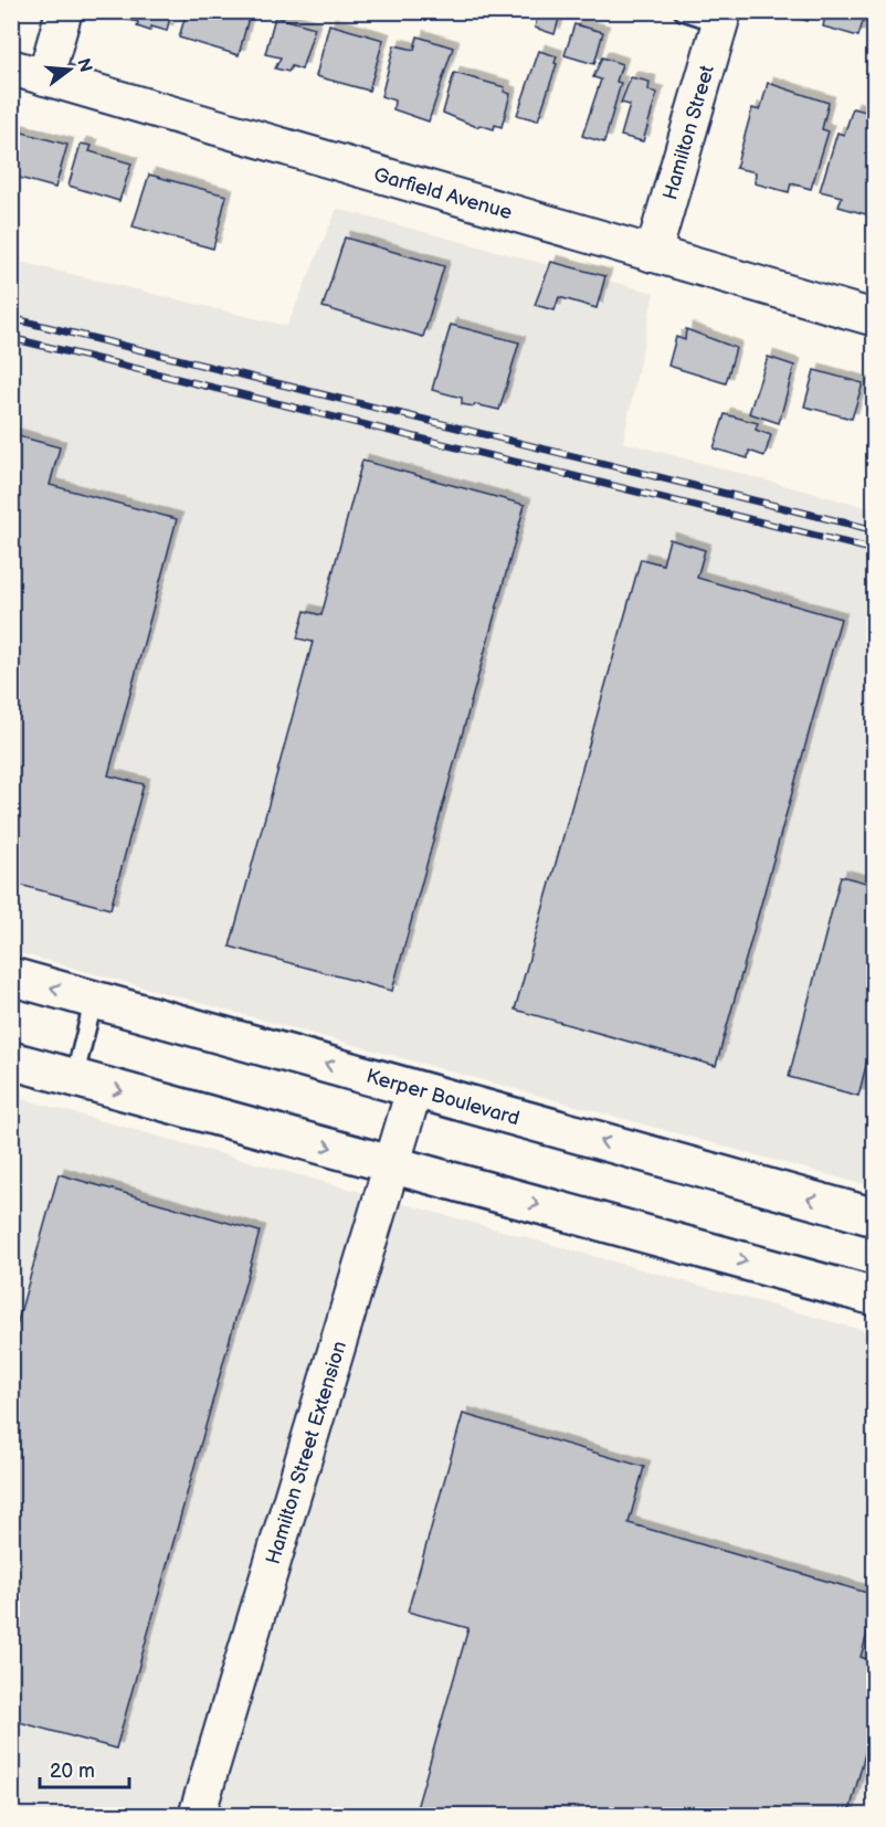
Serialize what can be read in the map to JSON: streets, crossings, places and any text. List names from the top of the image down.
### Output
{
  "streets": {
    "street": [
      "Hamilton Street",
      "Garfield Avenue",
      "Kerper Boulevard",
      "Hamilton Street Extension"
    ]
  },
  "crossings": [
    ["Hamilton Street", "Garfield Avenue"],
    ["Kerper Boulevard", "Hamilton Street Extension"]
  ],
  "scale_bar": "20 m",
  "north": "right"
}
